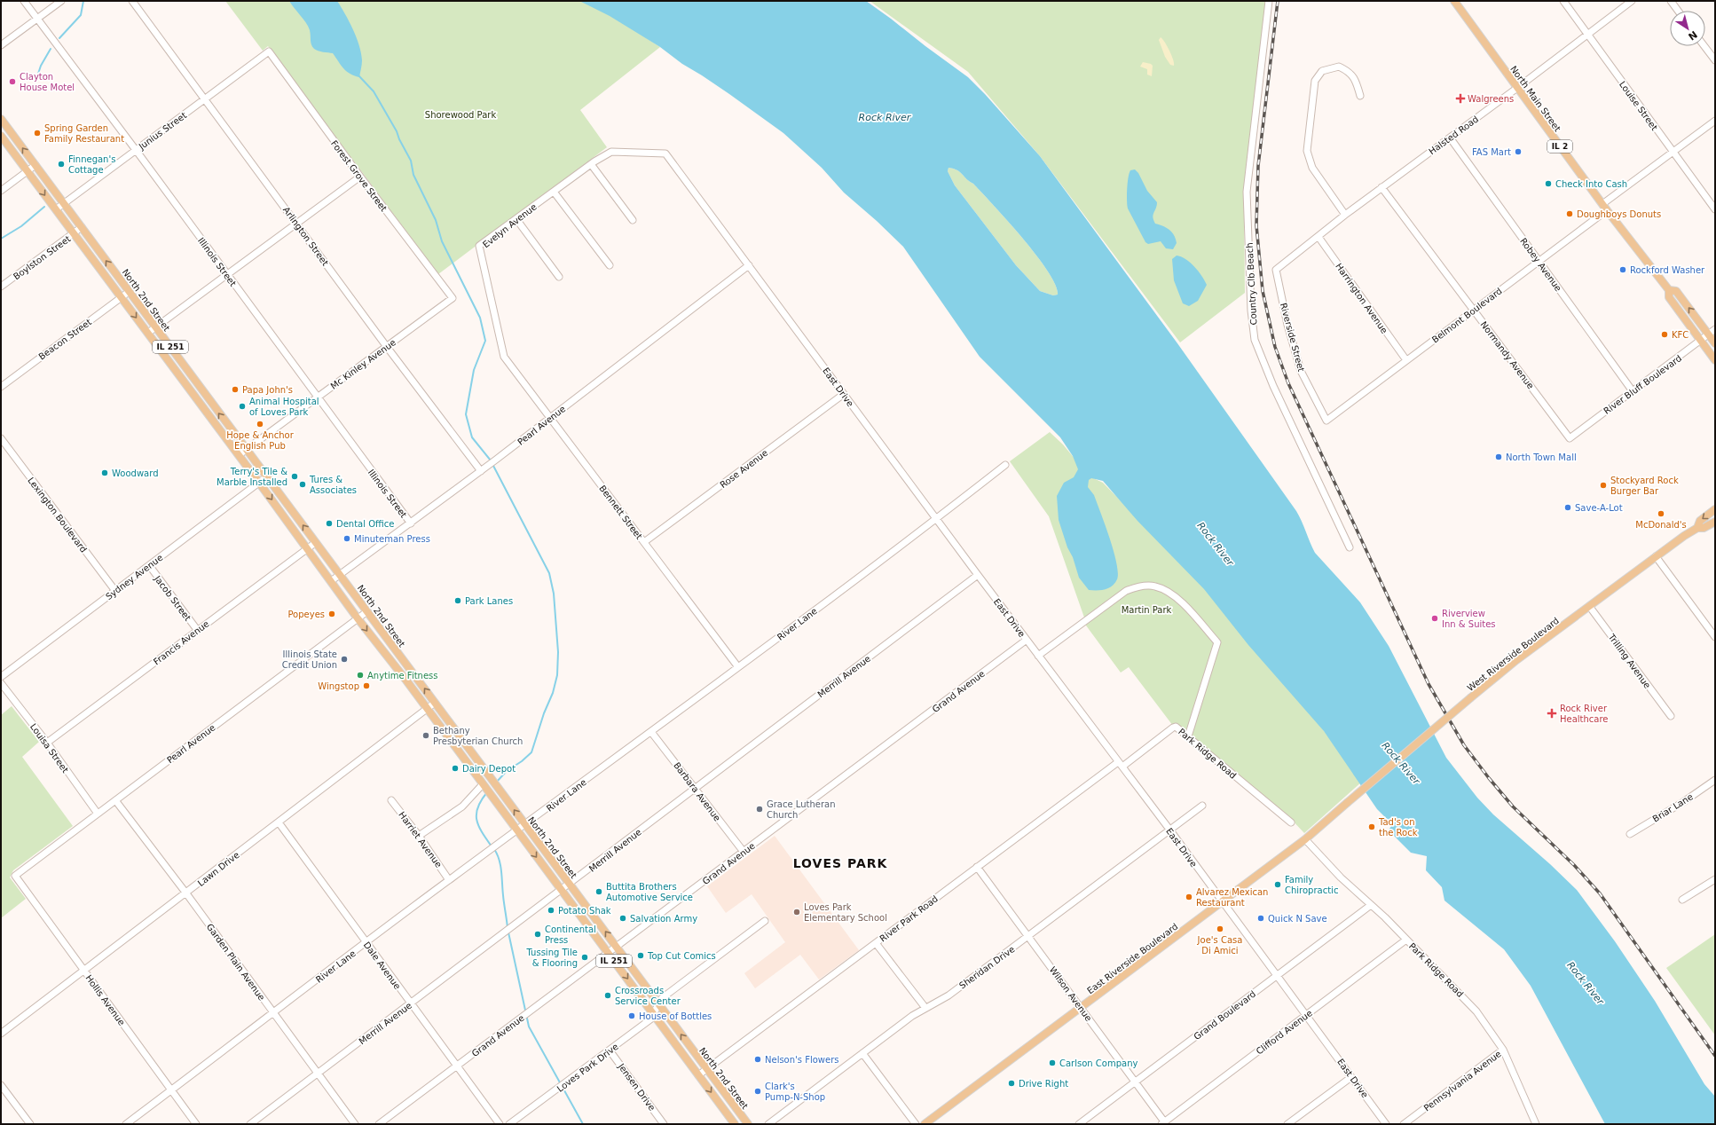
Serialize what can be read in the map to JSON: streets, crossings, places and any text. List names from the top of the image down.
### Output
{
  "streets": {
    "main road": [
      "North Main Street",
      "IL 2",
      "North 2nd Street",
      "IL 251",
      "West Riverside Boulevard",
      "East Riverside Boulevard"
    ],
    "street": [
      "Louise Street",
      "Junius Street",
      "Halsted Road",
      "Forest Grove Street",
      "Evelyn Avenue",
      "Arlington Street",
      "Boylston Street",
      "Illinois Street",
      "Robey Avenue",
      "Country Clb Beach",
      "Harrington Avenue",
      "Belmont Boulevard",
      "Riverside Street",
      "Beacon Street",
      "Normandy Avenue",
      "Mc Kinley Avenue",
      "River Bluff Boulevard",
      "East Drive",
      "Pearl Avenue",
      "Rose Avenue",
      "Bennett Street",
      "Lexington Boulevard",
      "Sydney Avenue",
      "Jacob Street",
      "River Lane",
      "Francis Avenue",
      "Trilling Avenue",
      "Merrill Avenue",
      "Grand Avenue",
      "Louisa Street",
      "Park Ridge Road",
      "Barbara Avenue",
      "Briar Lane",
      "Harriet Avenue",
      "Lawn Drive",
      "River Park Road",
      "Garden Plain Avenue",
      "Dale Avenue",
      "Sheridan Drive",
      "Wilson Avenue",
      "Hollis Avenue",
      "Grand Boulevard",
      "Clifford Avenue",
      "Loves Park Drive",
      "Pennsylvania Avenue",
      "Jensen Drive"
    ]
  },
  "crossings": [
    ["North Main Street", "Halsted Road"],
    ["North Main Street", "Belmont Boulevard"],
    ["North Main Street", "River Bluff Boulevard"],
    ["Louise Street", "Halsted Road"],
    ["Louise Street", "Belmont Boulevard"],
    ["Junius Street", "Forest Grove Street"],
    ["Junius Street", "Arlington Street"],
    ["Junius Street", "Illinois Street"],
    ["Junius Street", "North 2nd Street"],
    ["Halsted Road", "Robey Avenue"],
    ["Halsted Road", "Harrington Avenue"],
    ["Halsted Road", "Riverside Street"],
    ["Halsted Road", "Normandy Avenue"],
    ["Forest Grove Street", "Mc Kinley Avenue"],
    ["Evelyn Avenue", "East Drive"],
    ["Evelyn Avenue", "Bennett Street"],
    ["Arlington Street", "Mc Kinley Avenue"],
    ["Arlington Street", "Pearl Avenue"],
    ["Boylston Street", "North 2nd Street"],
    ["Illinois Street", "Mc Kinley Avenue"],
    ["Illinois Street", "Pearl Avenue"],
    ["Robey Avenue", "Belmont Boulevard"],
    ["Robey Avenue", "River Bluff Boulevard"],
    ["Harrington Avenue", "Belmont Boulevard"],
    ["North 2nd Street", "Beacon Street"],
    ["North 2nd Street", "Mc Kinley Avenue"],
    ["North 2nd Street", "Pearl Avenue"],
    ["North 2nd Street", "Sydney Avenue"],
    ["North 2nd Street", "River Lane"],
    ["North 2nd Street", "Francis Avenue"],
    ["North 2nd Street", "Merrill Avenue"],
    ["North 2nd Street", "Grand Avenue"],
    ["North 2nd Street", "Lawn Drive"],
    ["North 2nd Street", "River Park Road"],
    ["North 2nd Street", "Loves Park Drive"],
    ["Belmont Boulevard", "Riverside Street"],
    ["Belmont Boulevard", "Normandy Avenue"],
    ["Normandy Avenue", "River Bluff Boulevard"],
    ["East Drive", "Pearl Avenue"],
    ["East Drive", "Rose Avenue"],
    ["East Drive", "River Lane"],
    ["East Drive", "Merrill Avenue"],
    ["East Drive", "Grand Avenue"],
    ["East Drive", "Park Ridge Road"],
    ["East Drive", "River Park Road"],
    ["East Drive", "East Riverside Boulevard"],
    ["East Drive", "Sheridan Drive"],
    ["East Drive", "Grand Boulevard"],
    ["East Drive", "Clifford Avenue"],
    ["Pearl Avenue", "Bennett Street"],
    ["Pearl Avenue", "Louisa Street"],
    ["Pearl Avenue", "Garden Plain Avenue"],
    ["Pearl Avenue", "Hollis Avenue"],
    ["Rose Avenue", "Bennett Street"],
    ["Bennett Street", "River Lane"],
    ["Lexington Boulevard", "Sydney Avenue"],
    ["Sydney Avenue", "Jacob Street"],
    ["Jacob Street", "Francis Avenue"],
    ["River Lane", "Barbara Avenue"],
    ["River Lane", "Harriet Avenue"],
    ["River Lane", "Garden Plain Avenue"],
    ["River Lane", "Dale Avenue"],
    ["River Lane", "Hollis Avenue"],
    ["Francis Avenue", "Louisa Street"],
    ["West Riverside Boulevard", "Trilling Avenue"],
    ["West Riverside Boulevard", "East Riverside Boulevard"],
    ["Merrill Avenue", "Barbara Avenue"],
    ["Merrill Avenue", "Garden Plain Avenue"],
    ["Merrill Avenue", "Dale Avenue"],
    ["Grand Avenue", "Barbara Avenue"],
    ["Grand Avenue", "Dale Avenue"],
    ["Park Ridge Road", "River Park Road"],
    ["Park Ridge Road", "East Riverside Boulevard"],
    ["Park Ridge Road", "Grand Boulevard"],
    ["Park Ridge Road", "Clifford Avenue"],
    ["Park Ridge Road", "Pennsylvania Avenue"],
    ["Lawn Drive", "Garden Plain Avenue"],
    ["Lawn Drive", "Dale Avenue"],
    ["Lawn Drive", "Hollis Avenue"],
    ["River Park Road", "Wilson Avenue"],
    ["East Riverside Boulevard", "Wilson Avenue"],
    ["Sheridan Drive", "Wilson Avenue"],
    ["Wilson Avenue", "Grand Boulevard"],
    ["Wilson Avenue", "Clifford Avenue"],
    ["Loves Park Drive", "Jensen Drive"]
  ],
  "districts": ["LOVES PARK"],
  "water": ["Rock River"],
  "parks": ["Shorewood Park", "Martin Park"],
  "places": {
    "other": [
      "Clayton House Motel",
      "Spring Garden Family Restaurant",
      "FAS Mart",
      "Finnegan's Cottage",
      "Check Into Cash",
      "Doughboys Donuts",
      "Rockford Washer",
      "KFC",
      "Papa John's",
      "Animal Hospital of Loves Park",
      "Hope & Anchor English Pub",
      "North Town Mall",
      "Woodward",
      "Terry's Tile & Marble Installed",
      "Tures & Associates",
      "Stockyard Rock Burger Bar",
      "Save-A-Lot",
      "McDonald's",
      "Dental Office",
      "Minuteman Press",
      "Park Lanes",
      "Popeyes",
      "Riverview Inn & Suites",
      "Illinois State Credit Union",
      "Anytime Fitness",
      "Wingstop",
      "Bethany Presbyterian Church",
      "Dairy Depot",
      "Grace Lutheran Church",
      "Tad's on the Rock",
      "Family Chiropractic",
      "Buttita Brothers Automotive Service",
      "Alvarez Mexican Restaurant",
      "Potato Shak",
      "Loves Park Elementary School",
      "Salvation Army",
      "Quick N Save",
      "Joe's Casa Di Amici",
      "Continental Press",
      "Top Cut Comics",
      "Tussing Tile & Flooring",
      "Crossroads Service Center",
      "House of Bottles",
      "Nelson's Flowers",
      "Carlson Company",
      "Drive Right",
      "Clark's Pump-N-Shop"
    ],
    "health": ["Walgreens", "Rock River Healthcare"]
  },
  "north": "bottom right"
}
